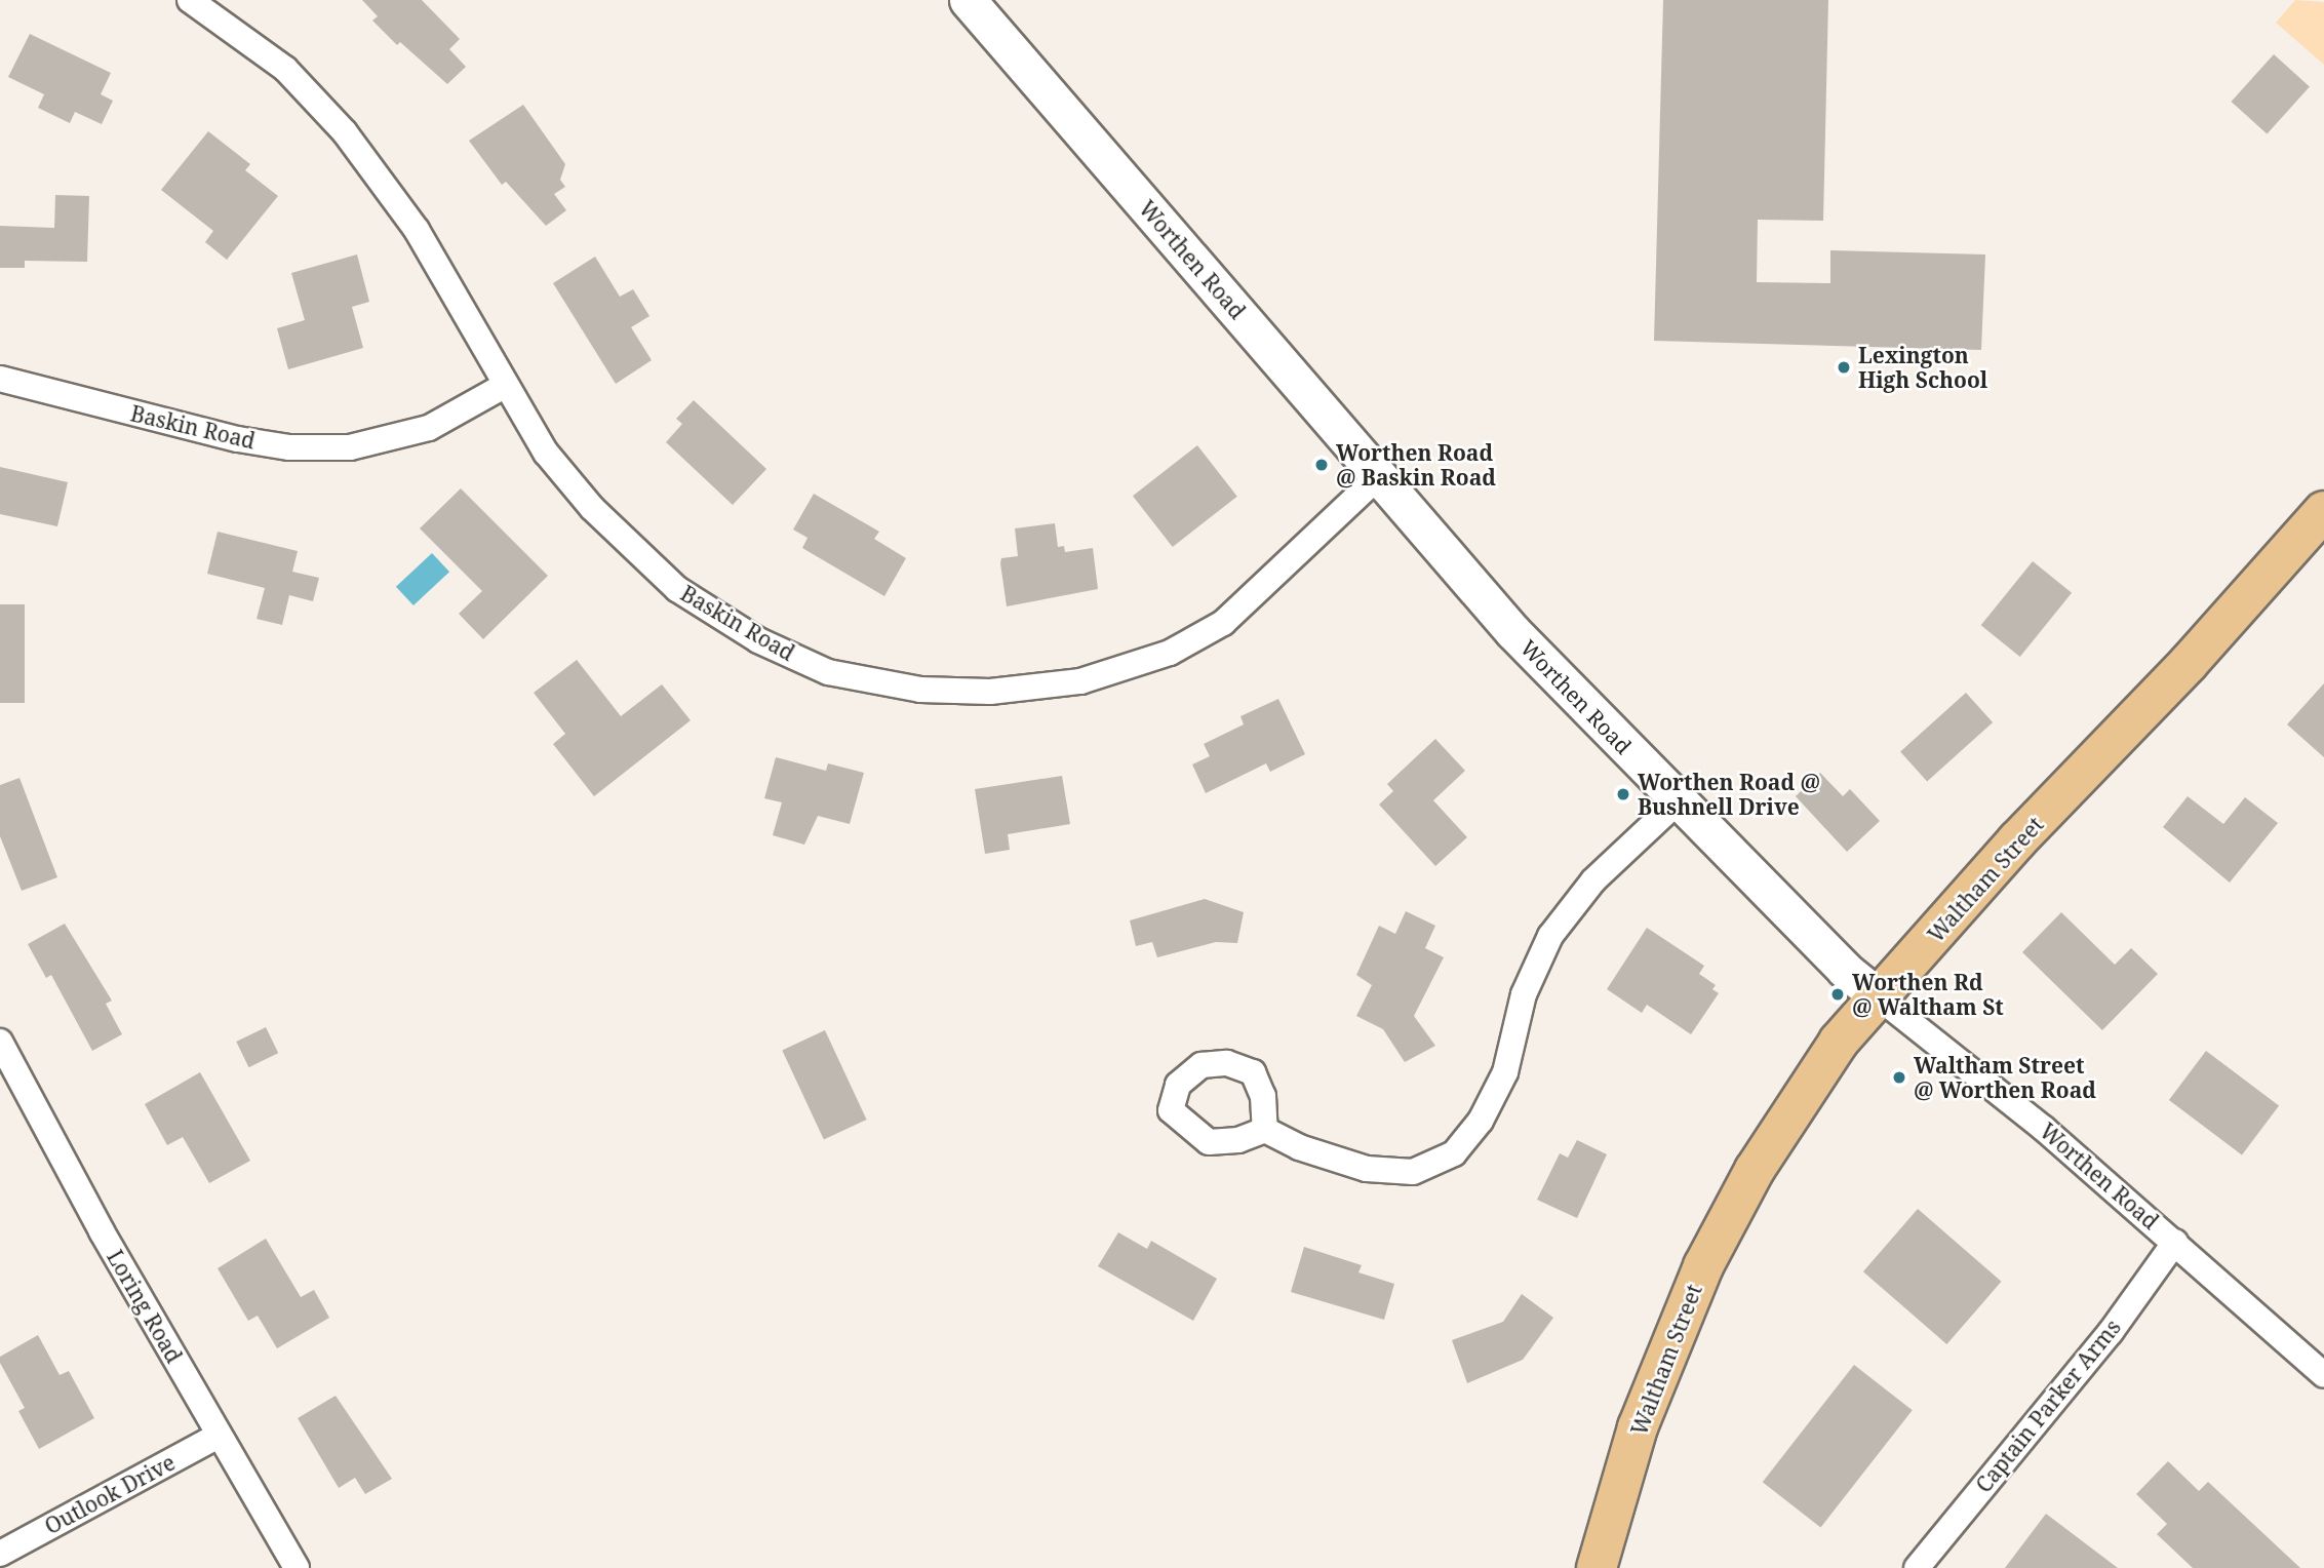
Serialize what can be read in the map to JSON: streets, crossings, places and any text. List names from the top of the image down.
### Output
{
  "streets": {
    "main road": ["Worthen Road", "Waltham Street"],
    "street": [
      "Baskin Road",
      "Loring Road",
      "Captain Parker Arms",
      "Outlook Drive"
    ]
  },
  "crossings": [
    ["Worthen Road", "Baskin Road"],
    ["Worthen Road", "Waltham Street"],
    ["Worthen Road", "Captain Parker Arms"],
    ["Loring Road", "Outlook Drive"]
  ],
  "places": [
    "Lexington High School",
    "Worthen Road @ Baskin Road",
    "Worthen Road @ Bushnell Drive",
    "Worthen Rd @ Waltham St",
    "Waltham Street @ Worthen Road"
  ]
}
